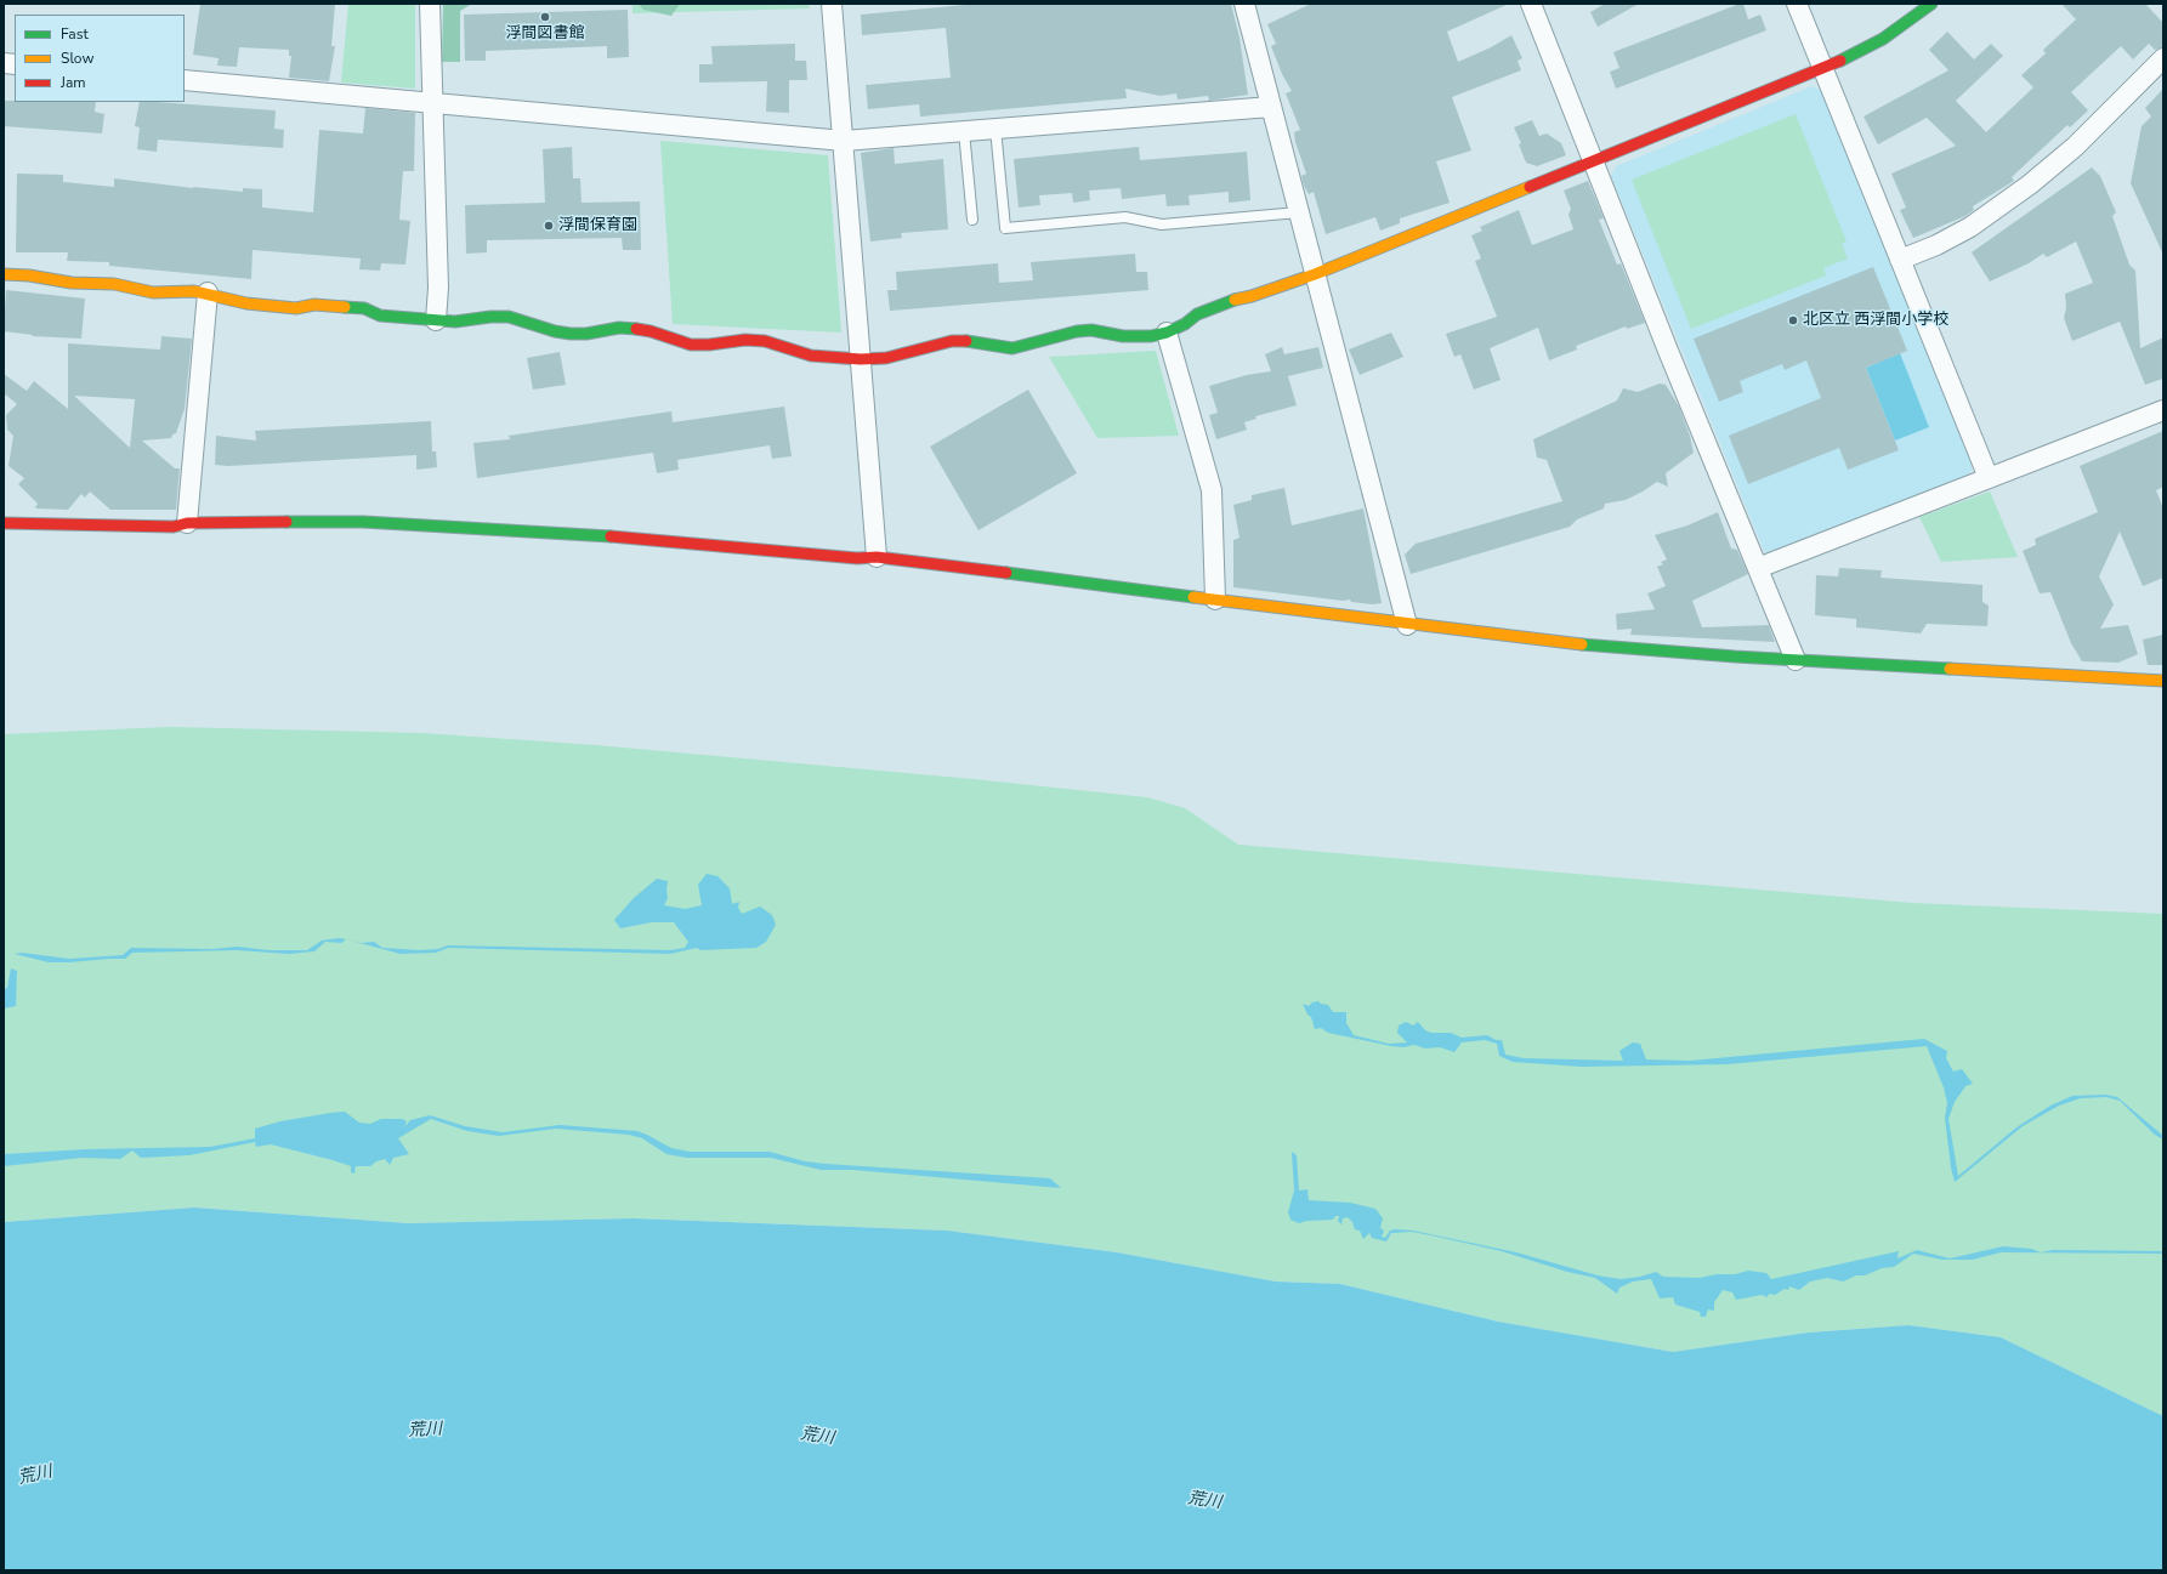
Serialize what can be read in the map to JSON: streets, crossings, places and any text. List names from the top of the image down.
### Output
{
  "water": ["荒川"],
  "places": ["浮間図書館", "浮間保育園", "北区立 西浮間小学校"],
  "legend": ["Fast", "Slow", "Jam"]
}
